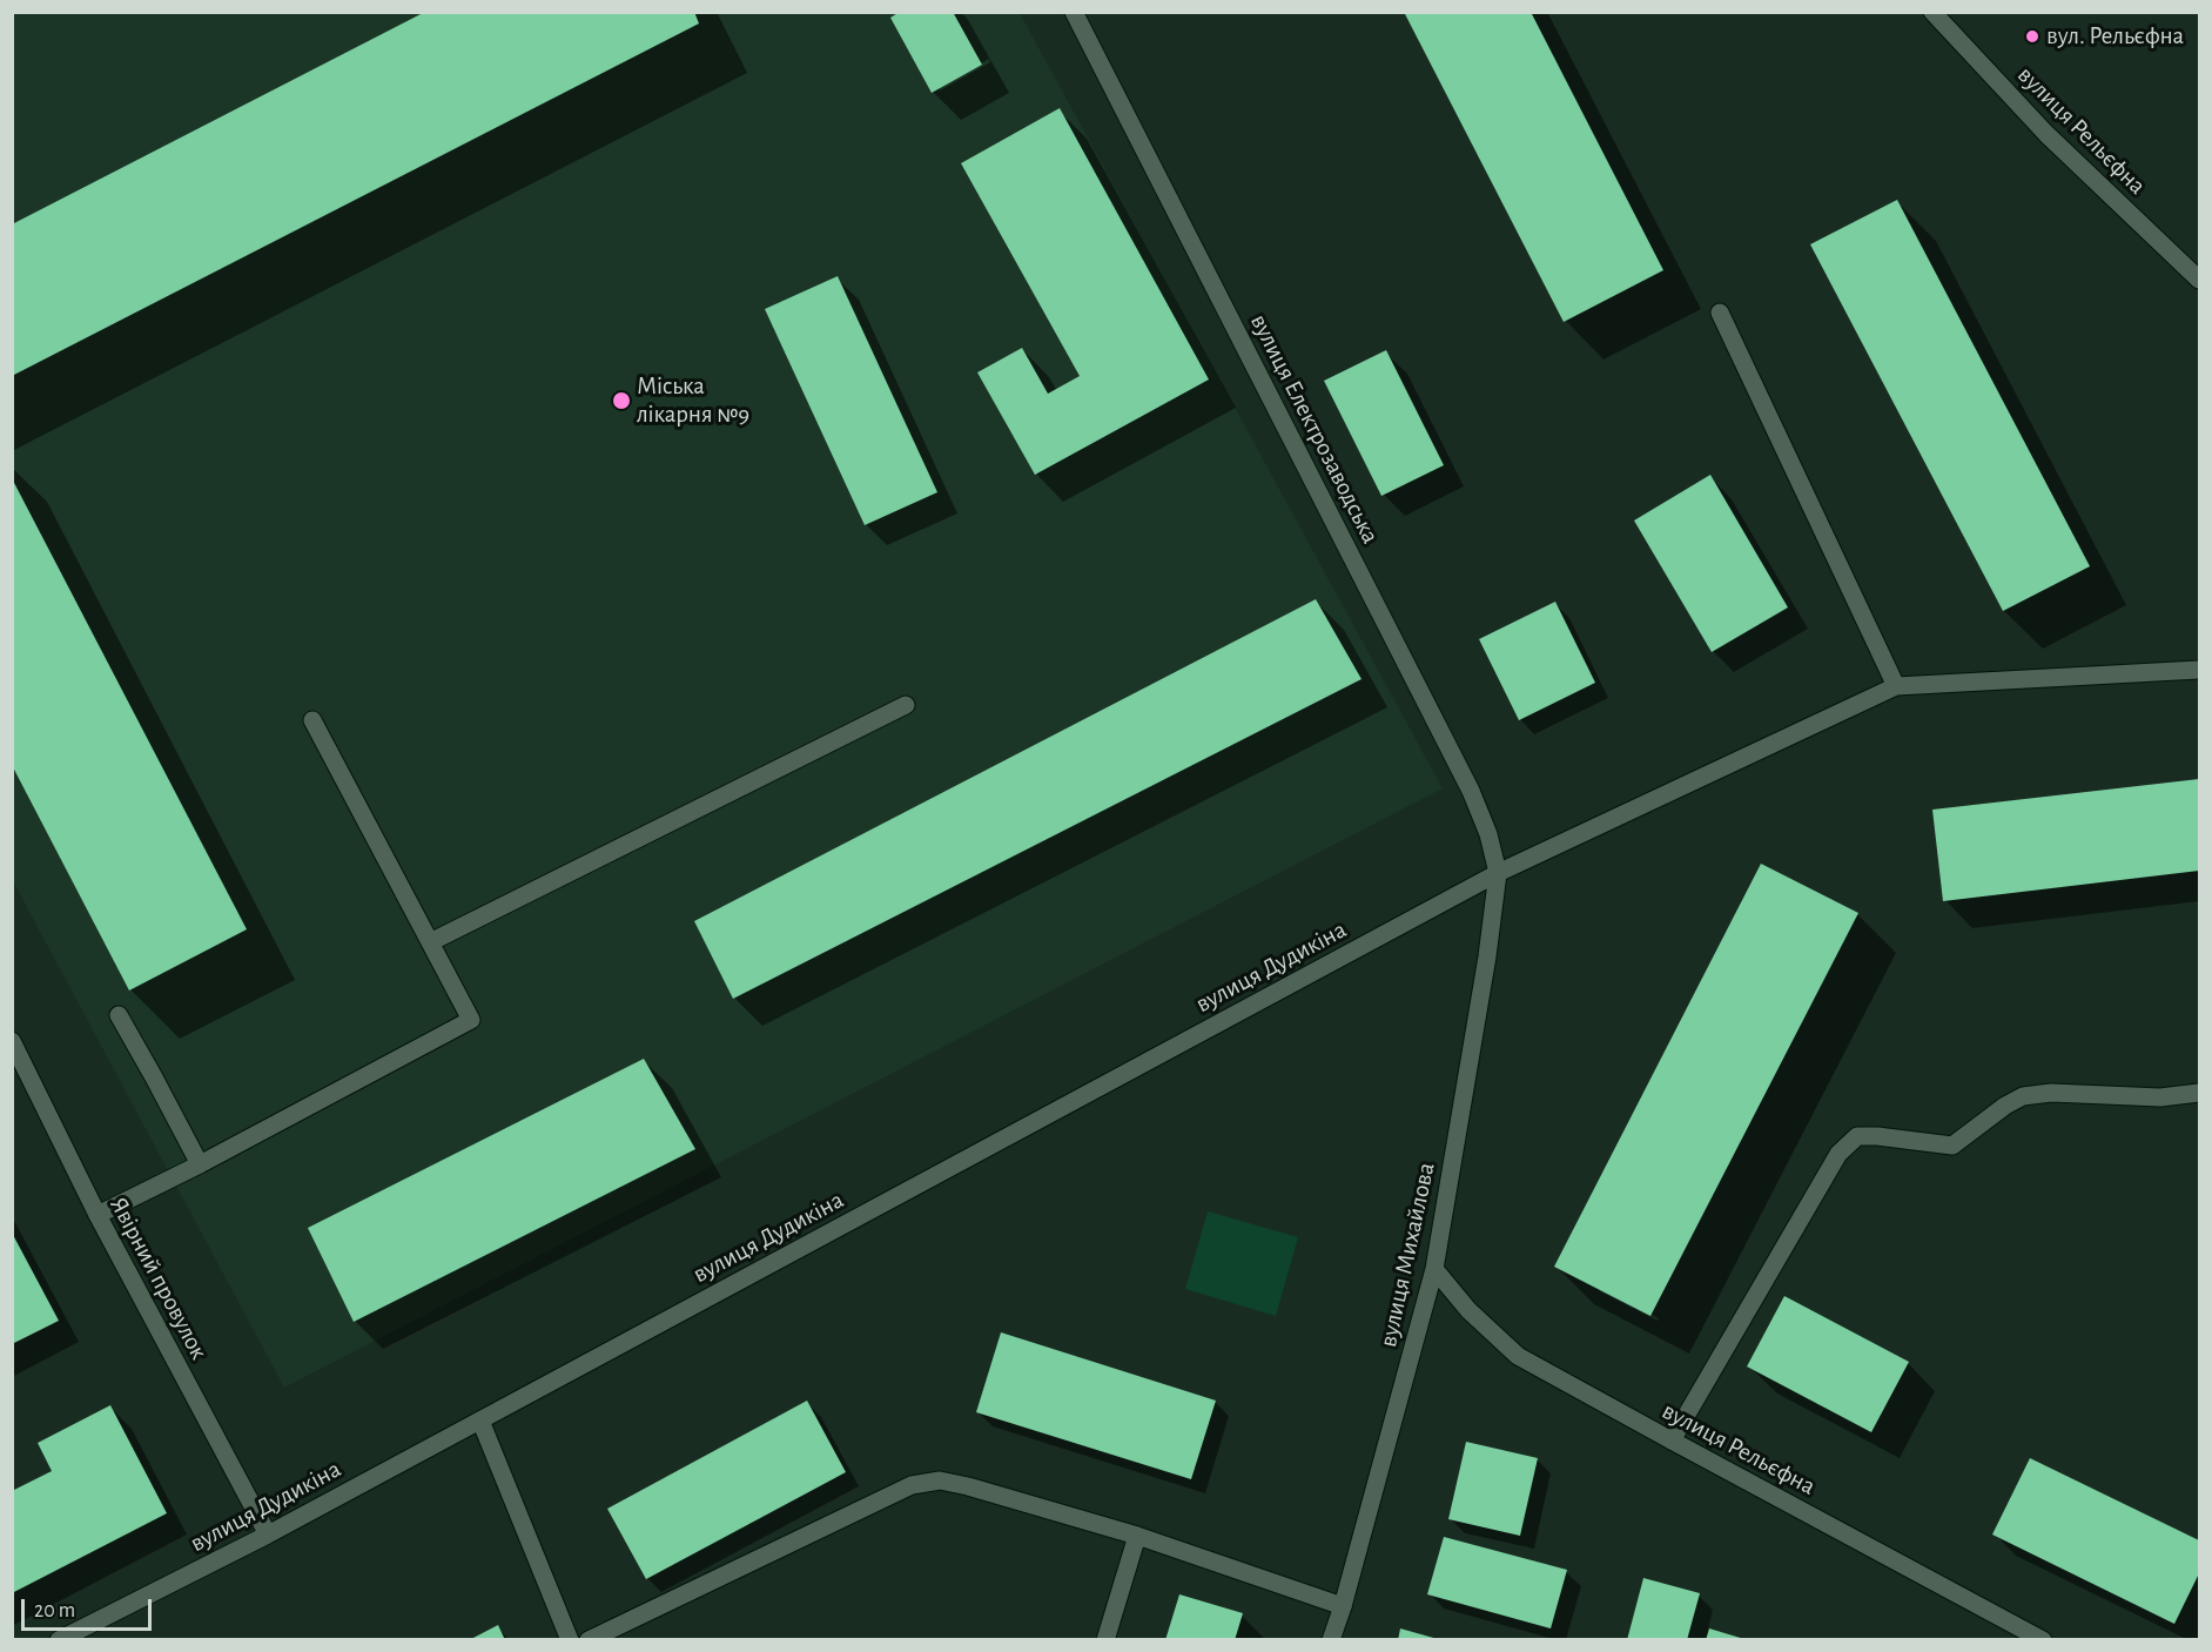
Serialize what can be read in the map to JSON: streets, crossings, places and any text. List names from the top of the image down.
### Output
{
  "streets": {
    "street": [
      "вулиця Рельєфна",
      "вулиця Електрозаводська",
      "вулиця Дудикіна",
      "вулиця Михайлова",
      "Явірний провулок"
    ]
  },
  "crossings": [
    ["вулиця Рельєфна", "вулиця Михайлова"],
    ["вулиця Електрозаводська", "вулиця Дудикіна"],
    ["вулиця Електрозаводська", "вулиця Михайлова"],
    ["вулиця Дудикіна", "вулиця Михайлова"],
    ["вулиця Дудикіна", "Явірний провулок"]
  ],
  "places": ["вул. Рельєфна", "Міська лікарня №9"],
  "scale_bar": "20 m"
}
